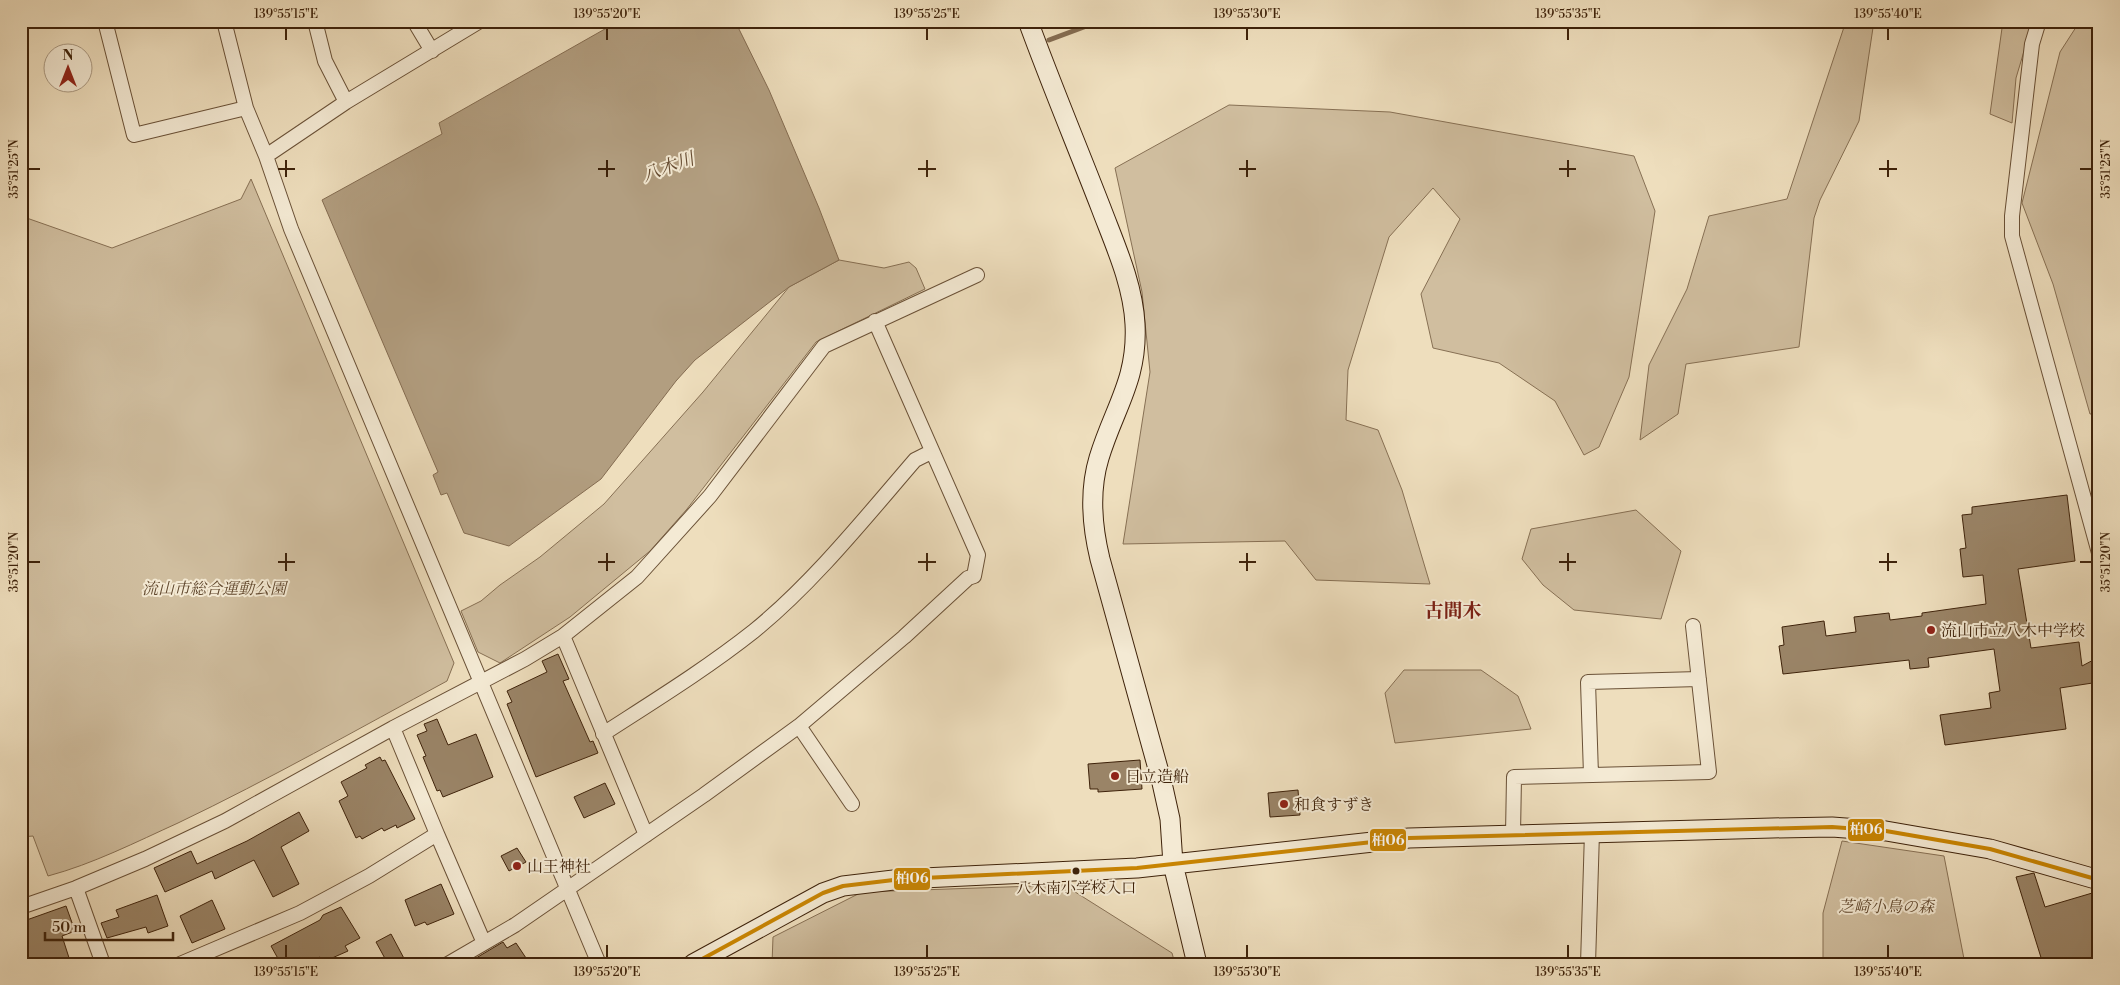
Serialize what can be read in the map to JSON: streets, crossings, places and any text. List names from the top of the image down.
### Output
{
  "districts": ["古間木"],
  "water": ["八木川"],
  "parks": ["流山市総合運動公園", "芝崎小鳥の森"],
  "places": [
    "流山市立八木中学校",
    "日立造船",
    "和食すずき",
    "山王神社",
    "八木南小学校入口"
  ],
  "lines": ["transit line 柏06"],
  "scale_bar": "50 m",
  "north": "top",
  "coordinates": [
    "139°55'15\"E",
    "139°55'20\"E",
    "139°55'25\"E",
    "139°55'30\"E",
    "139°55'35\"E",
    "139°55'40\"E",
    "35°51'25\"N",
    "35°51'20\"N"
  ]
}
